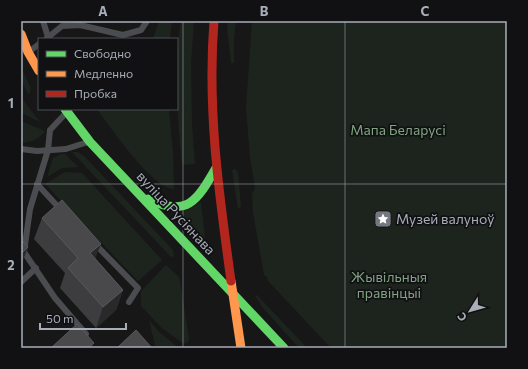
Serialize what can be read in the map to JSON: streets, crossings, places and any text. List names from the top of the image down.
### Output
{
  "streets": {
    "main road": ["вуліца Русіянава"]
  },
  "parks": ["Мапа Беларусі", "Жывільныя правінцыі"],
  "places": {
    "place": ["Музей валуноў"]
  },
  "legend": ["Свободно", "Медленно", "Пробка"],
  "scale_bar": "50 m",
  "north": "bottom left",
  "grid": {
    "columns": ["A", "B", "C"],
    "rows": ["1", "2"]
  }
}
